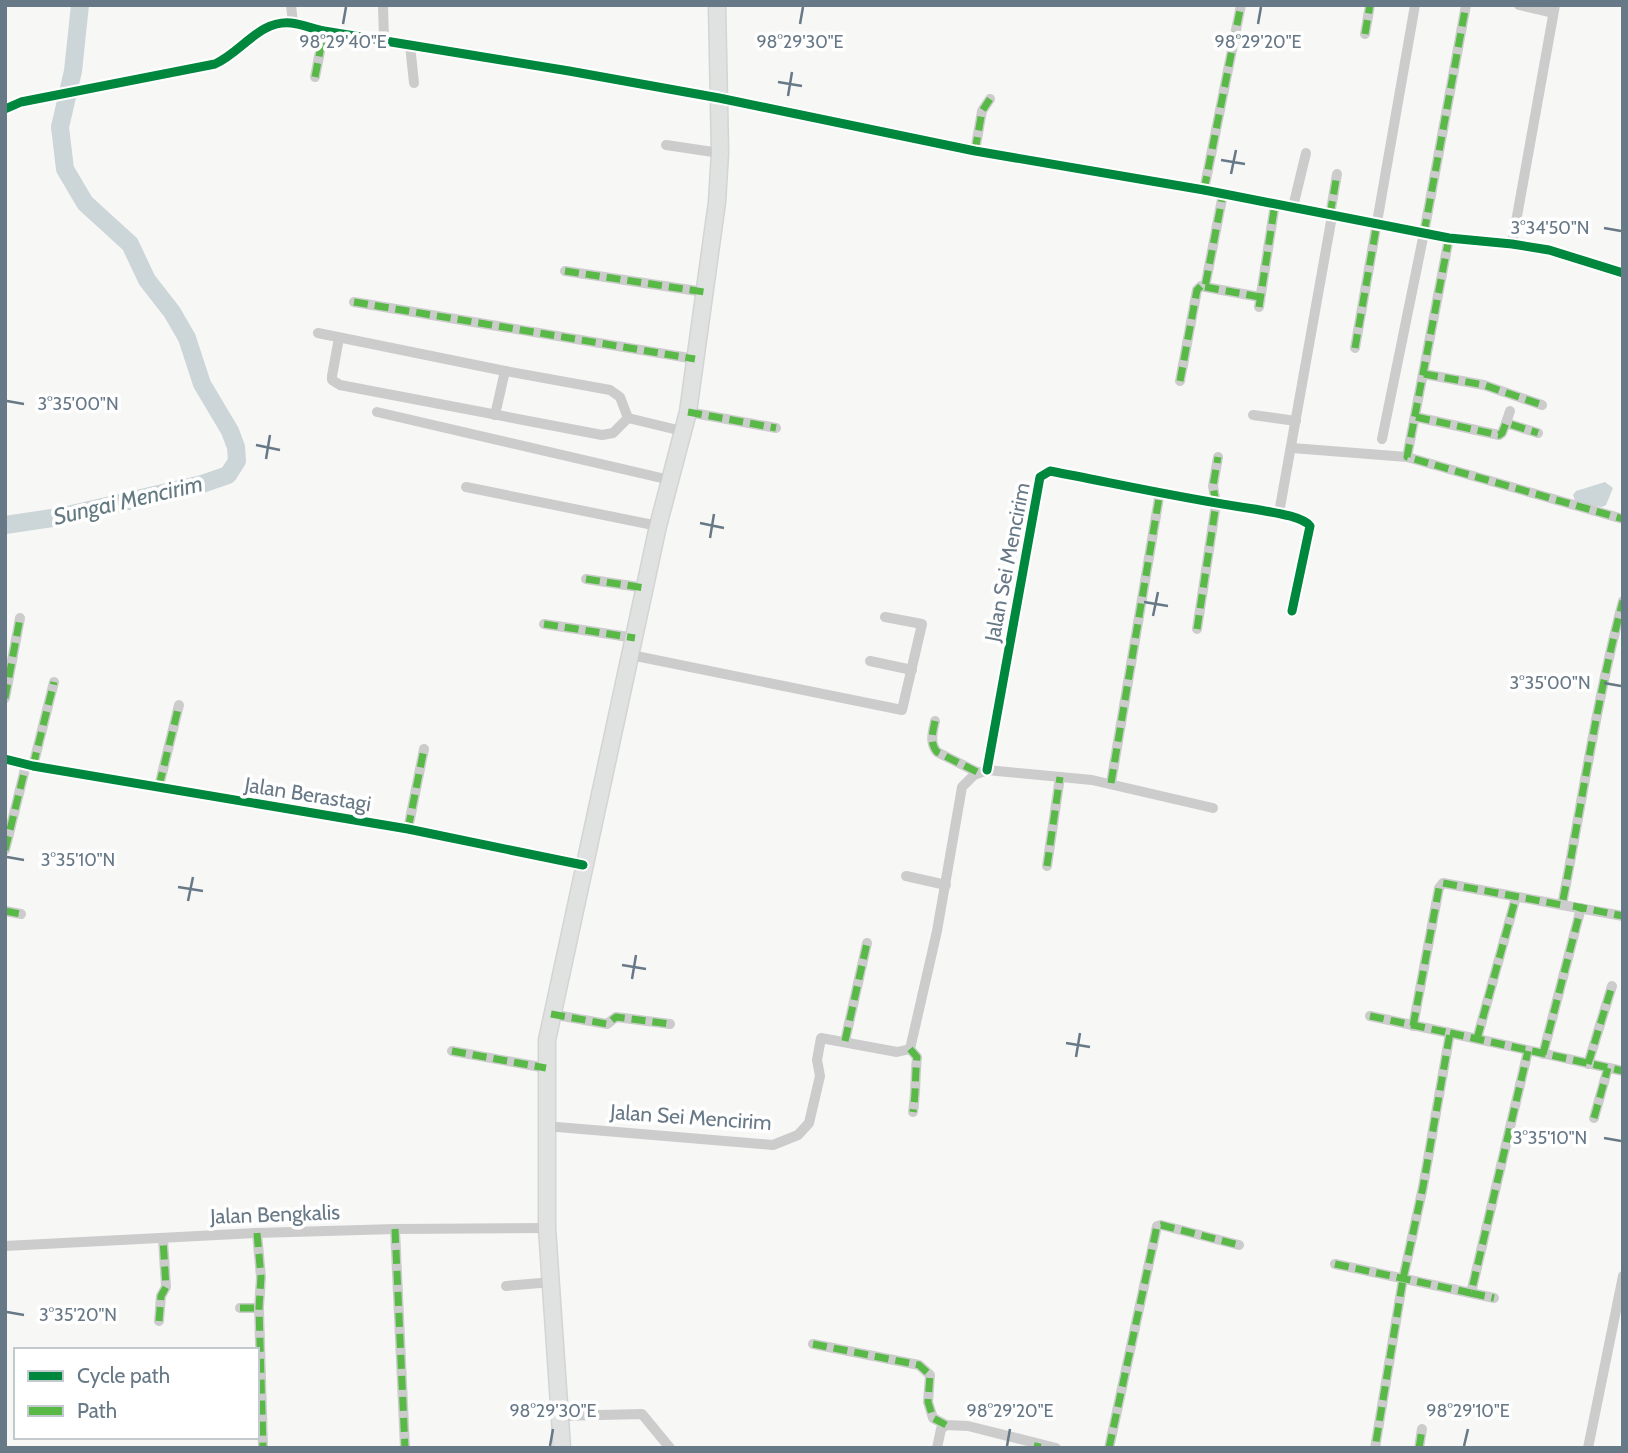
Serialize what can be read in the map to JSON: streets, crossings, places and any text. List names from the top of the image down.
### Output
{
  "streets": {
    "street": ["Jalan Sei Mencirim", "Jalan Berastagi", "Jalan Bengkalis"]
  },
  "water": ["Sungai Mencirim"],
  "legend": ["Cycle path", "Path"],
  "coordinates": [
    "98°29'40\"E",
    "98°29'30\"E",
    "98°29'20\"E",
    "3°34'50\"N",
    "3°35'00\"N",
    "3°35'10\"N",
    "3°35'20\"N",
    "98°29'10\"E"
  ]
}
